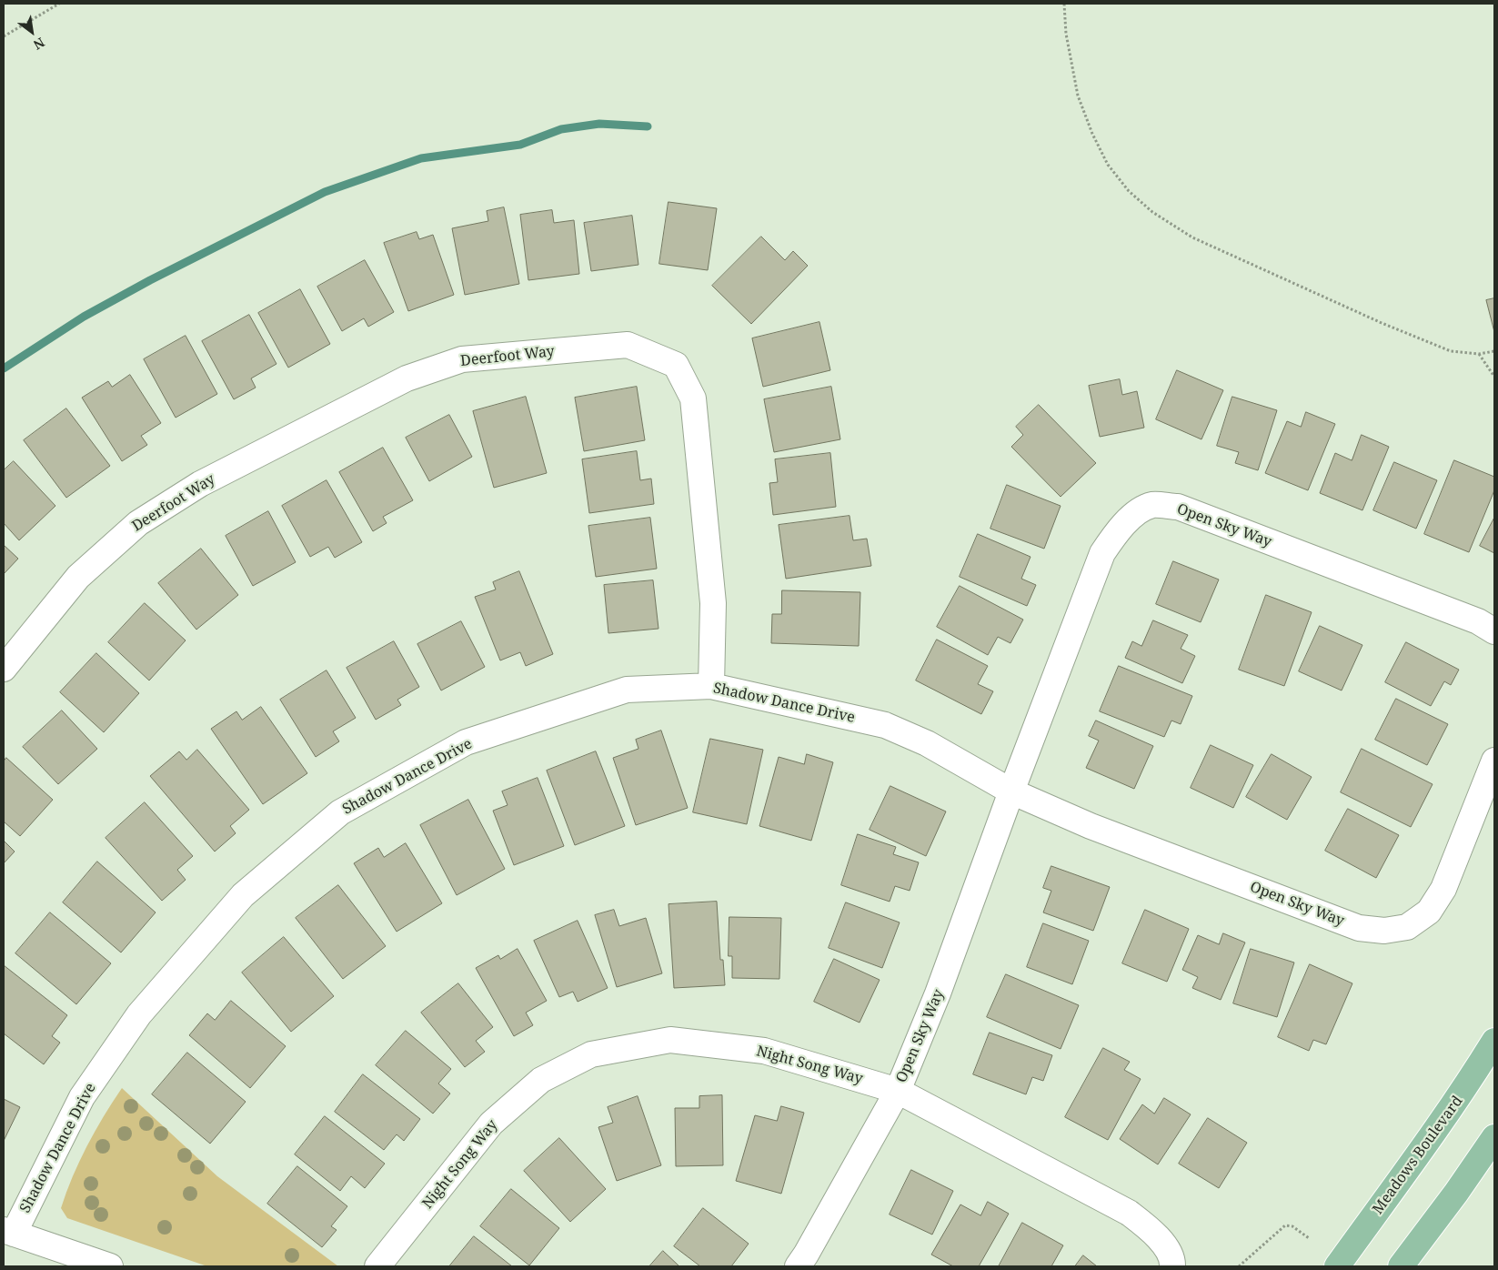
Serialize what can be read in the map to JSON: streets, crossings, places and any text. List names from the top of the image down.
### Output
{
  "streets": {
    "main road": ["Meadows Boulevard"],
    "street": [
      "Deerfoot Way",
      "Open Sky Way",
      "Shadow Dance Drive",
      "Night Song Way"
    ]
  },
  "crossings": [
    ["Deerfoot Way", "Shadow Dance Drive"],
    ["Open Sky Way", "Shadow Dance Drive"],
    ["Open Sky Way", "Night Song Way"]
  ],
  "north": "bottom right"
}
